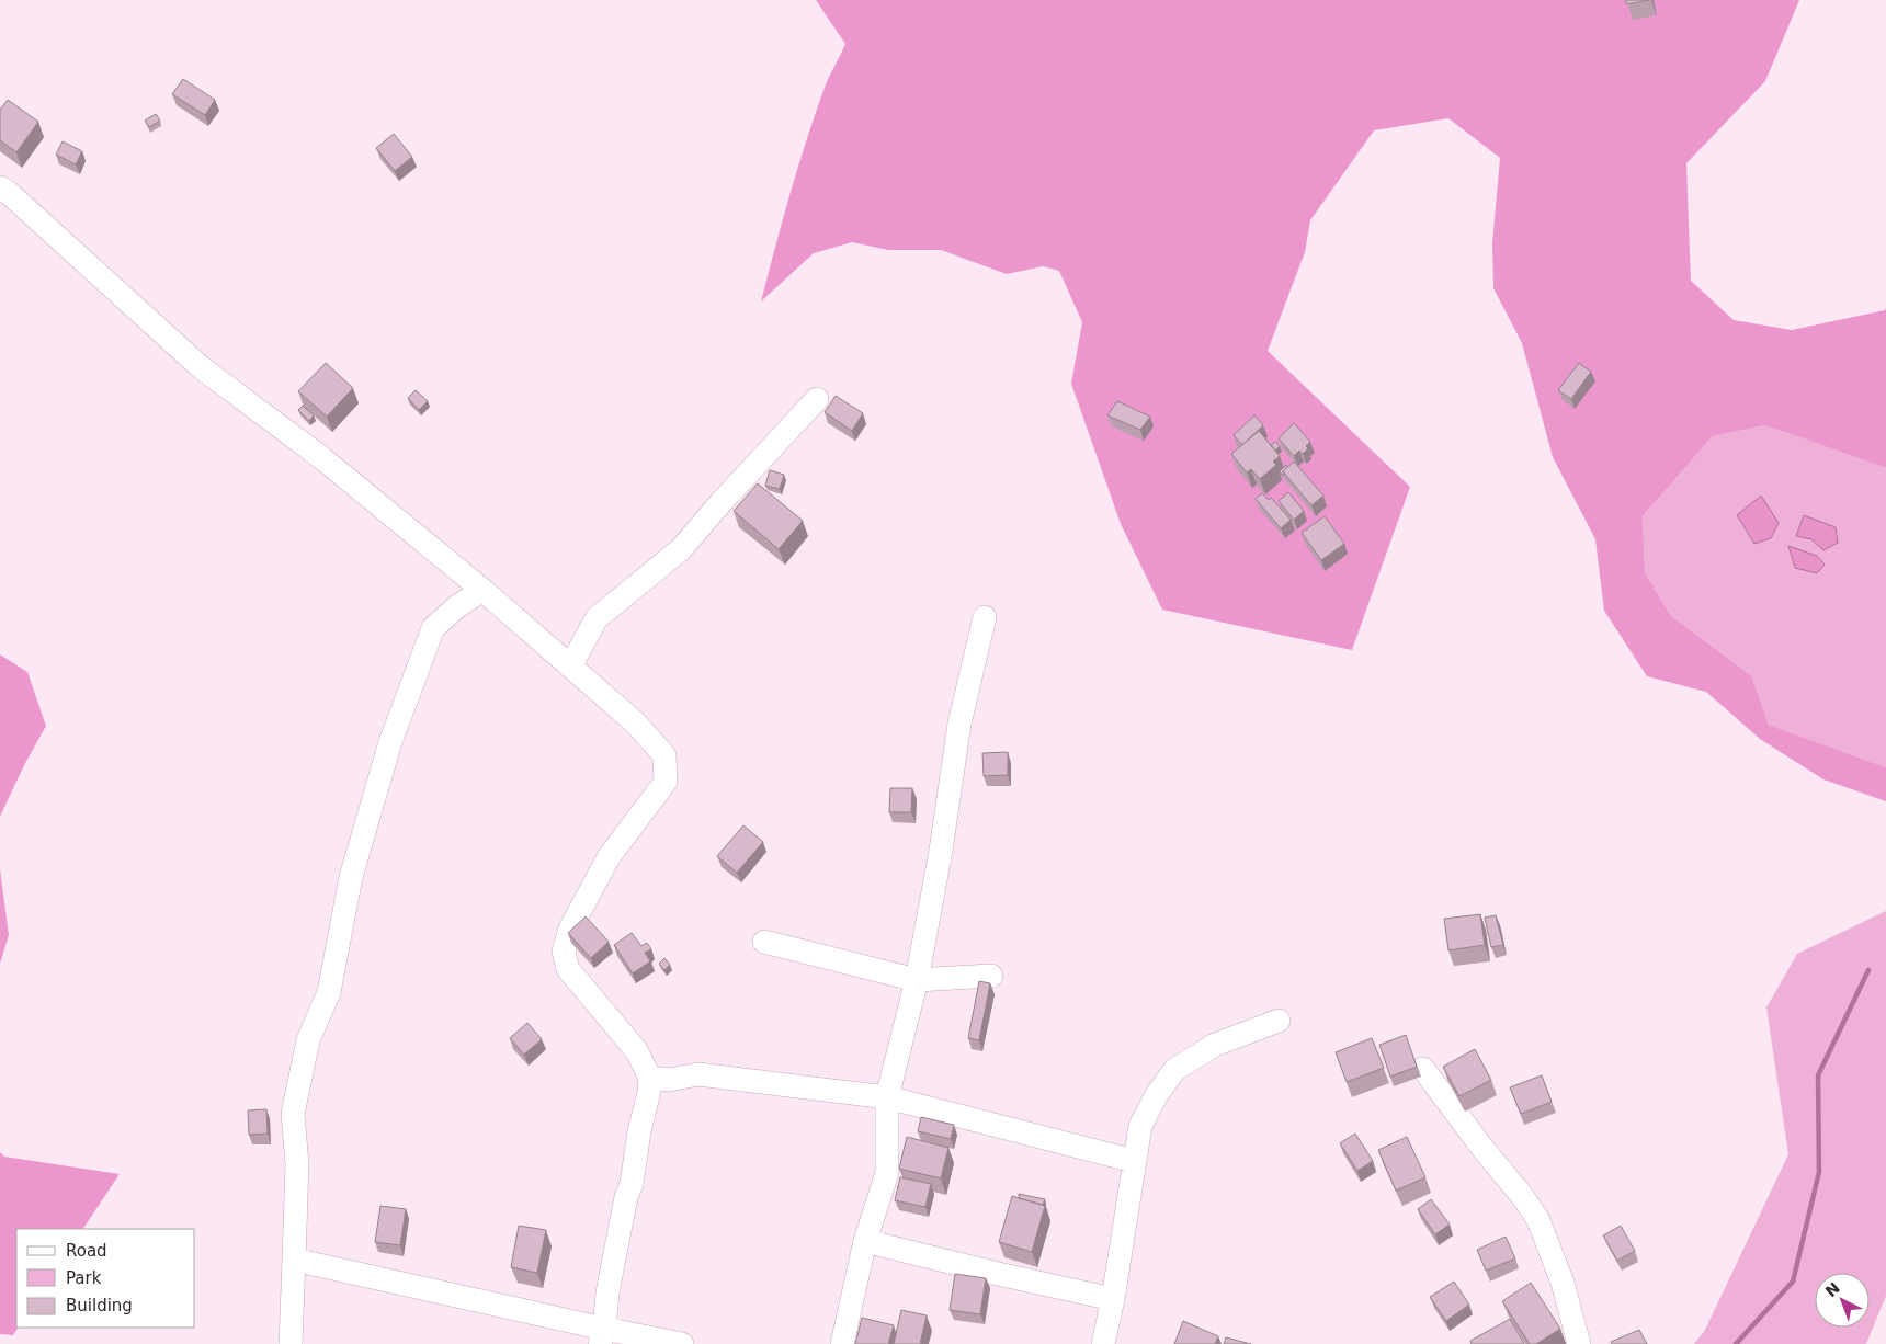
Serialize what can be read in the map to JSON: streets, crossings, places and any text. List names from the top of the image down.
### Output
{
  "legend": ["Road", "Park", "Building"],
  "north": "top left"
}
